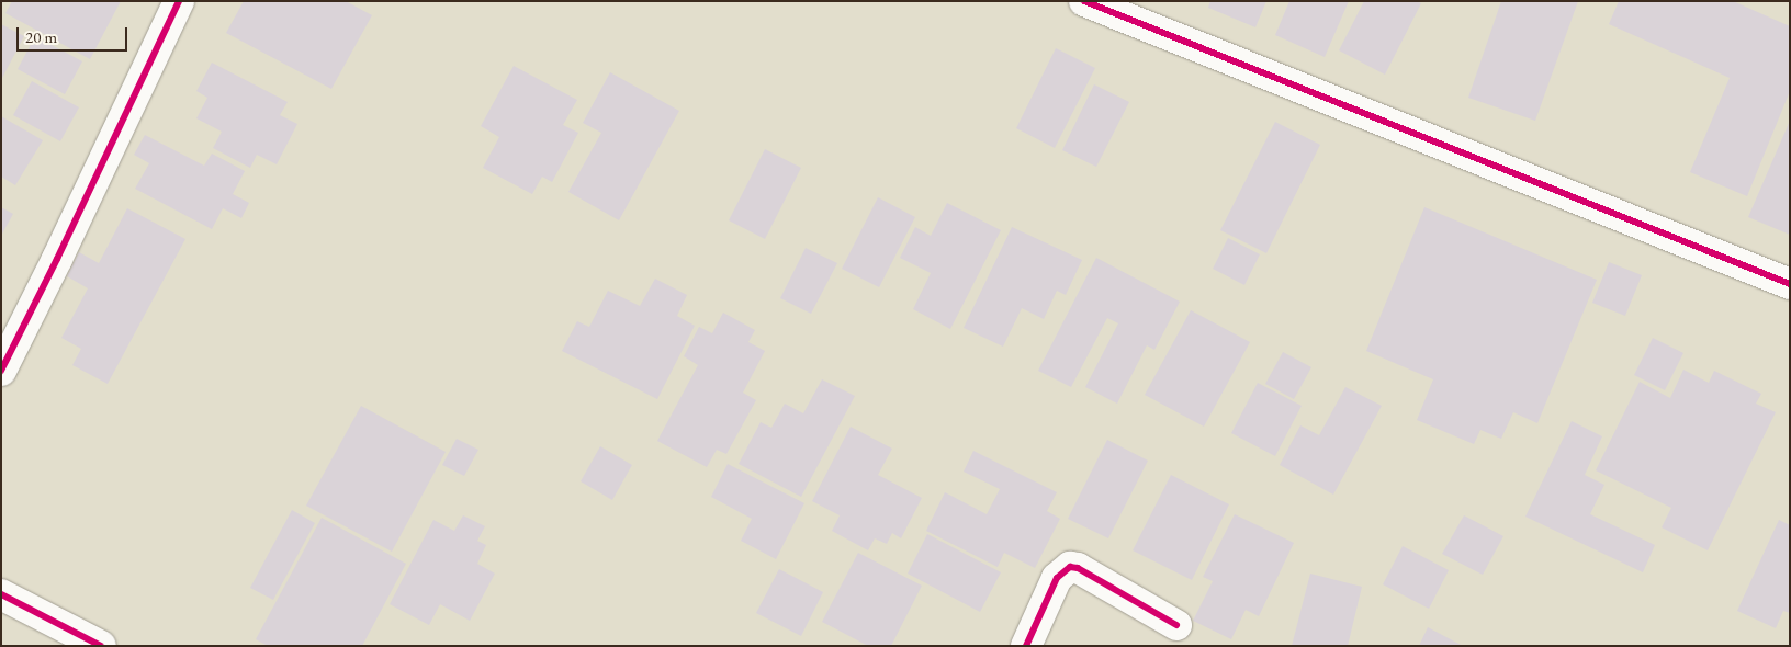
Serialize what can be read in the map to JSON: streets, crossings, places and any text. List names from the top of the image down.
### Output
{
  "scale_bar": "20 m"
}
